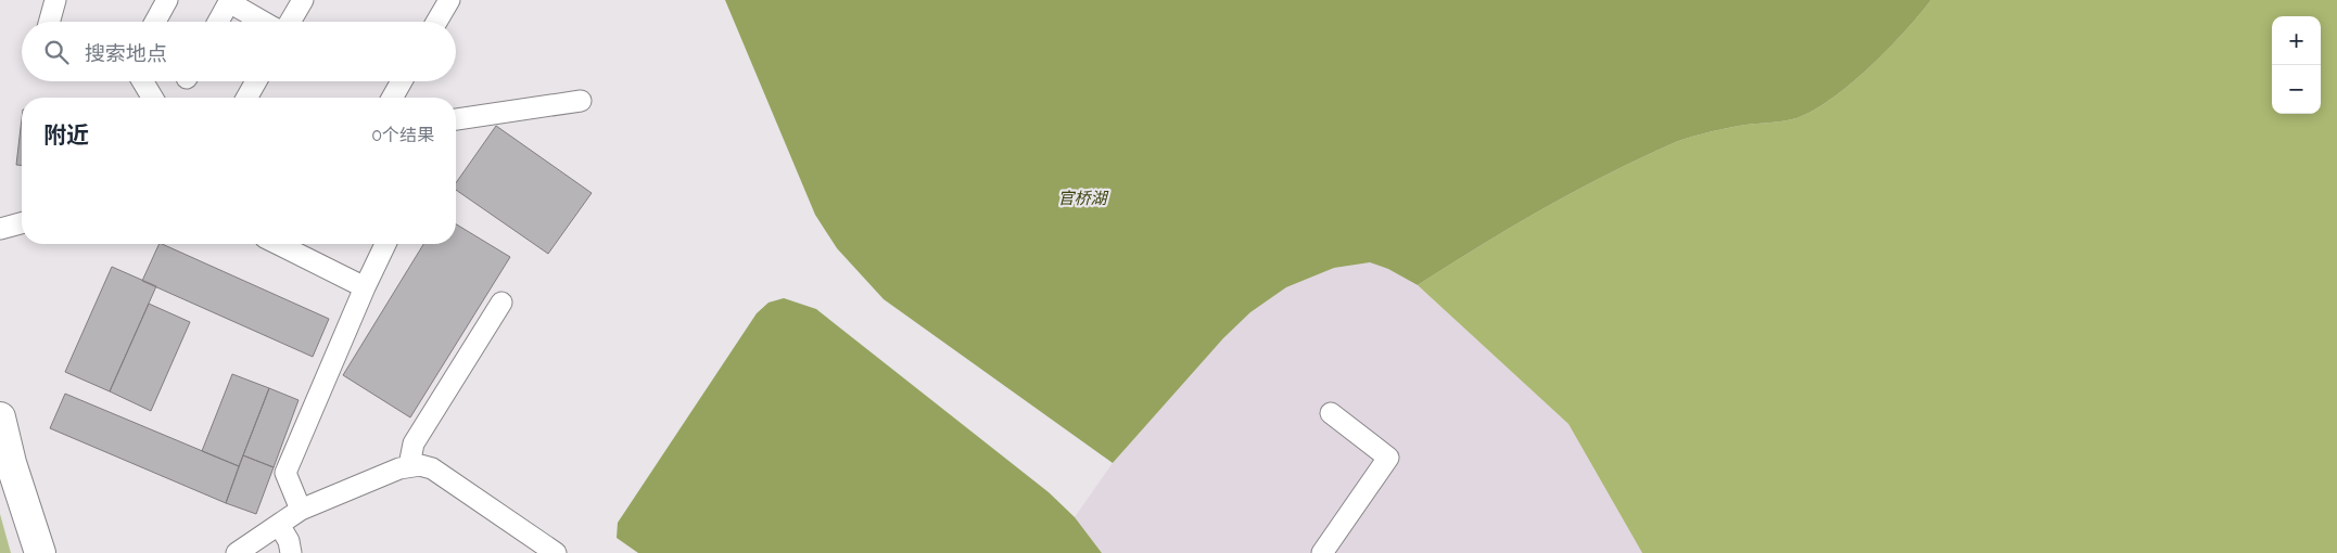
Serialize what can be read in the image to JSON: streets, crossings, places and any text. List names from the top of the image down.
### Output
{
  "water": ["官桥湖"],
  "page": {
    "map_buttons": ["+", "−"],
    "search": "搜索地点",
    "heading": ["附近", "0个结果"]
  }
}
